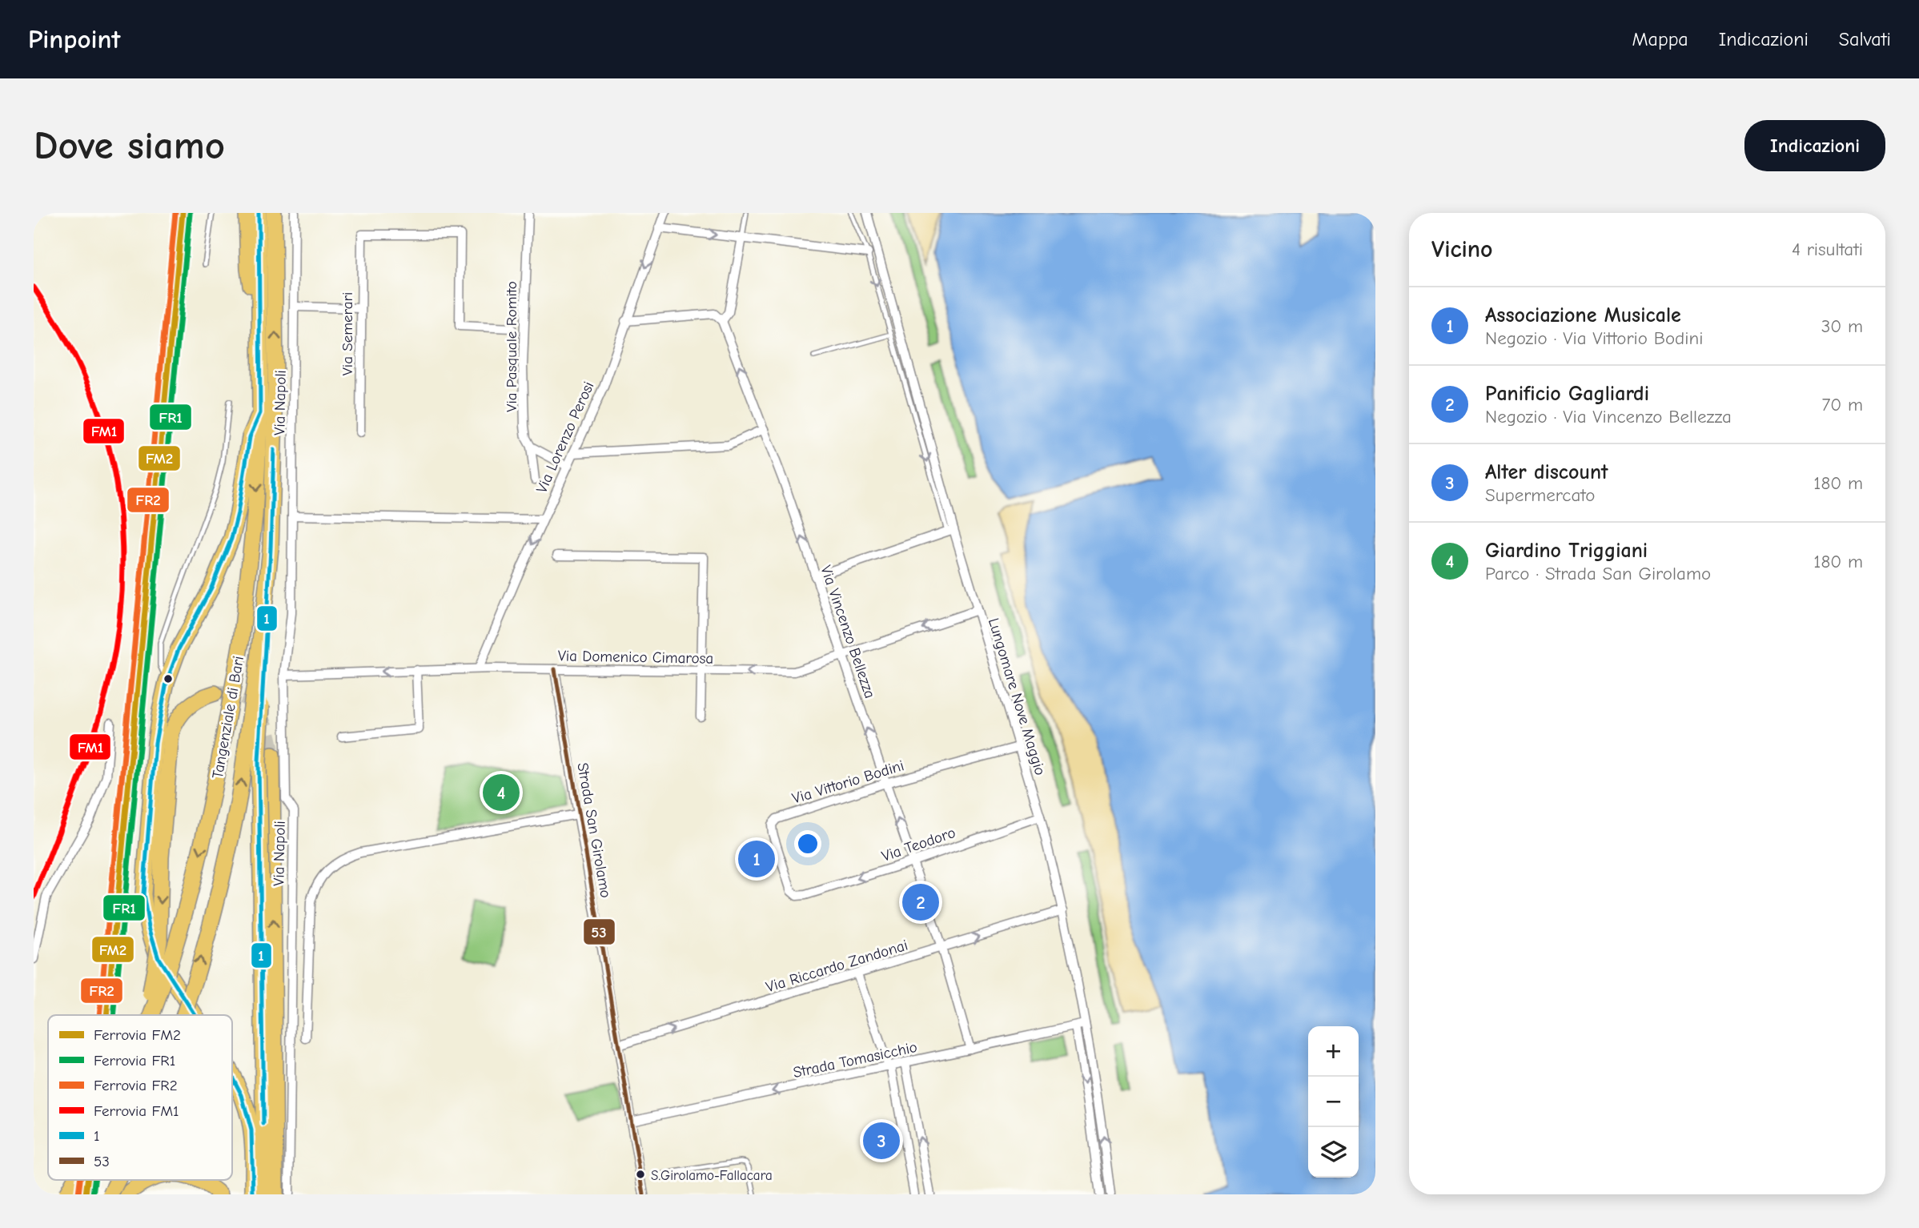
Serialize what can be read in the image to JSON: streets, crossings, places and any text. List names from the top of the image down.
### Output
{
  "streets": {
    "highway": ["Tangenziale di Bari"],
    "street": [
      "Via Semerari",
      "Via Pasquale Romito",
      "Via Napoli",
      "Via Lorenzo Perosi",
      "Via Vincenzo Bellezza",
      "Via Domenico Cimarosa",
      "Lungomare Nove Maggio",
      "Via Vittorio Bodini",
      "Strada San Girolamo",
      "Via Teodoro",
      "Via Riccardo Zandonai",
      "Strada Tomasicchio"
    ]
  },
  "crossings": [
    ["Via Napoli", "Via Domenico Cimarosa"],
    ["Via Lorenzo Perosi", "Via Domenico Cimarosa"],
    ["Via Vincenzo Bellezza", "Via Domenico Cimarosa"],
    ["Via Vincenzo Bellezza", "Via Vittorio Bodini"],
    ["Via Vincenzo Bellezza", "Via Teodoro"],
    ["Via Vincenzo Bellezza", "Via Riccardo Zandonai"],
    ["Via Vincenzo Bellezza", "Strada Tomasicchio"],
    ["Via Domenico Cimarosa", "Lungomare Nove Maggio"],
    ["Via Domenico Cimarosa", "Strada San Girolamo"],
    ["Lungomare Nove Maggio", "Via Vittorio Bodini"],
    ["Lungomare Nove Maggio", "Via Teodoro"],
    ["Lungomare Nove Maggio", "Via Riccardo Zandonai"],
    ["Lungomare Nove Maggio", "Strada Tomasicchio"],
    ["Via Vittorio Bodini", "Via Teodoro"],
    ["Strada San Girolamo", "Via Riccardo Zandonai"],
    ["Strada San Girolamo", "Strada Tomasicchio"]
  ],
  "one_way": [
    "Via Lorenzo Perosi",
    "Via Vincenzo Bellezza",
    "Via Domenico Cimarosa",
    "Via Teodoro",
    "Via Riccardo Zandonai",
    "Strada Tomasicchio"
  ],
  "places": ["S.Girolamo-Fallacara"],
  "lines": [
    "rail line FM2",
    "rail line FR2",
    "transit line 1",
    "rail line FR1",
    "rail line FM1",
    "transit line 53"
  ],
  "legend": [
    "Ferrovia FM2",
    "Ferrovia FR1",
    "Ferrovia FR2",
    "Ferrovia FM1",
    "1",
    "53"
  ],
  "page": {
    "header": "Pinpoint",
    "nav": ["Mappa", "Indicazioni", "Salvati"],
    "buttons": "Indicazioni",
    "title": "Dove siamo",
    "heading": ["Vicino", "4 risultati"],
    "list": [
      {
        "mark": "1",
        "name": "Associazione Musicale",
        "note": "Negozio · Via Vittorio Bodini",
        "value": "30 m"
      },
      {
        "mark": "2",
        "name": "Panificio Gagliardi",
        "note": "Negozio · Via Vincenzo Bellezza",
        "value": "70 m"
      },
      {
        "mark": "3",
        "name": "Alter discount",
        "note": "Supermercato",
        "value": "180 m"
      },
      {
        "mark": "4",
        "name": "Giardino Triggiani",
        "note": "Parco · Strada San Girolamo",
        "value": "180 m"
      }
    ],
    "pins": [
      "4",
      "1",
      "2",
      "3"
    ],
    "map_buttons": ["+", "−"]
  }
}
